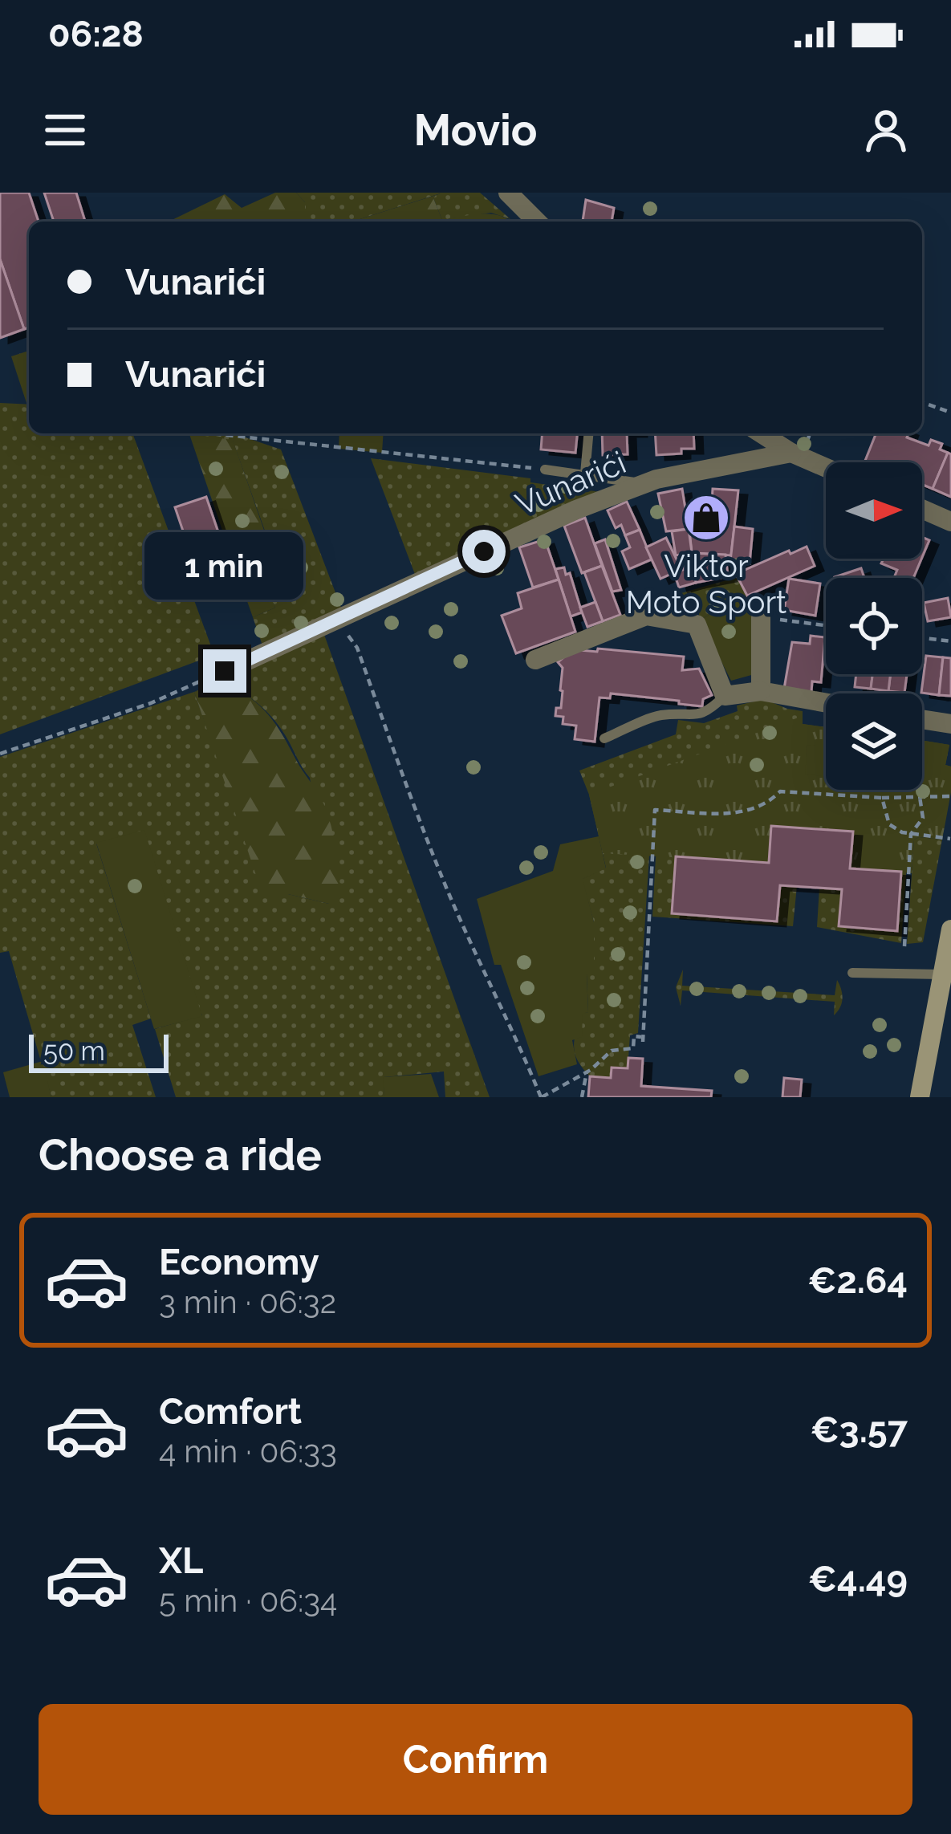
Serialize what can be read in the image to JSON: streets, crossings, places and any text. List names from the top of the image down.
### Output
{
  "streets": {
    "street": ["Vunarići"]
  },
  "places": {
    "shop": ["Viktor Moto Sport"]
  },
  "scale_bar": "50 m",
  "north": "right",
  "page": {
    "status": "06:28",
    "header": "Movio",
    "banner": ["Vunarići", "Vunarići"],
    "bubble": "1 min",
    "scale": "50 m",
    "heading": "Choose a ride",
    "list": [
      {
        "name": "Economy",
        "note": "3 min · 06:32",
        "value": "€2.64"
      },
      {
        "name": "Comfort",
        "note": "4 min · 06:33",
        "value": "€3.57"
      },
      {
        "name": "XL",
        "note": "5 min · 06:34",
        "value": "€4.49"
      }
    ],
    "buttons": "Confirm"
  }
}
